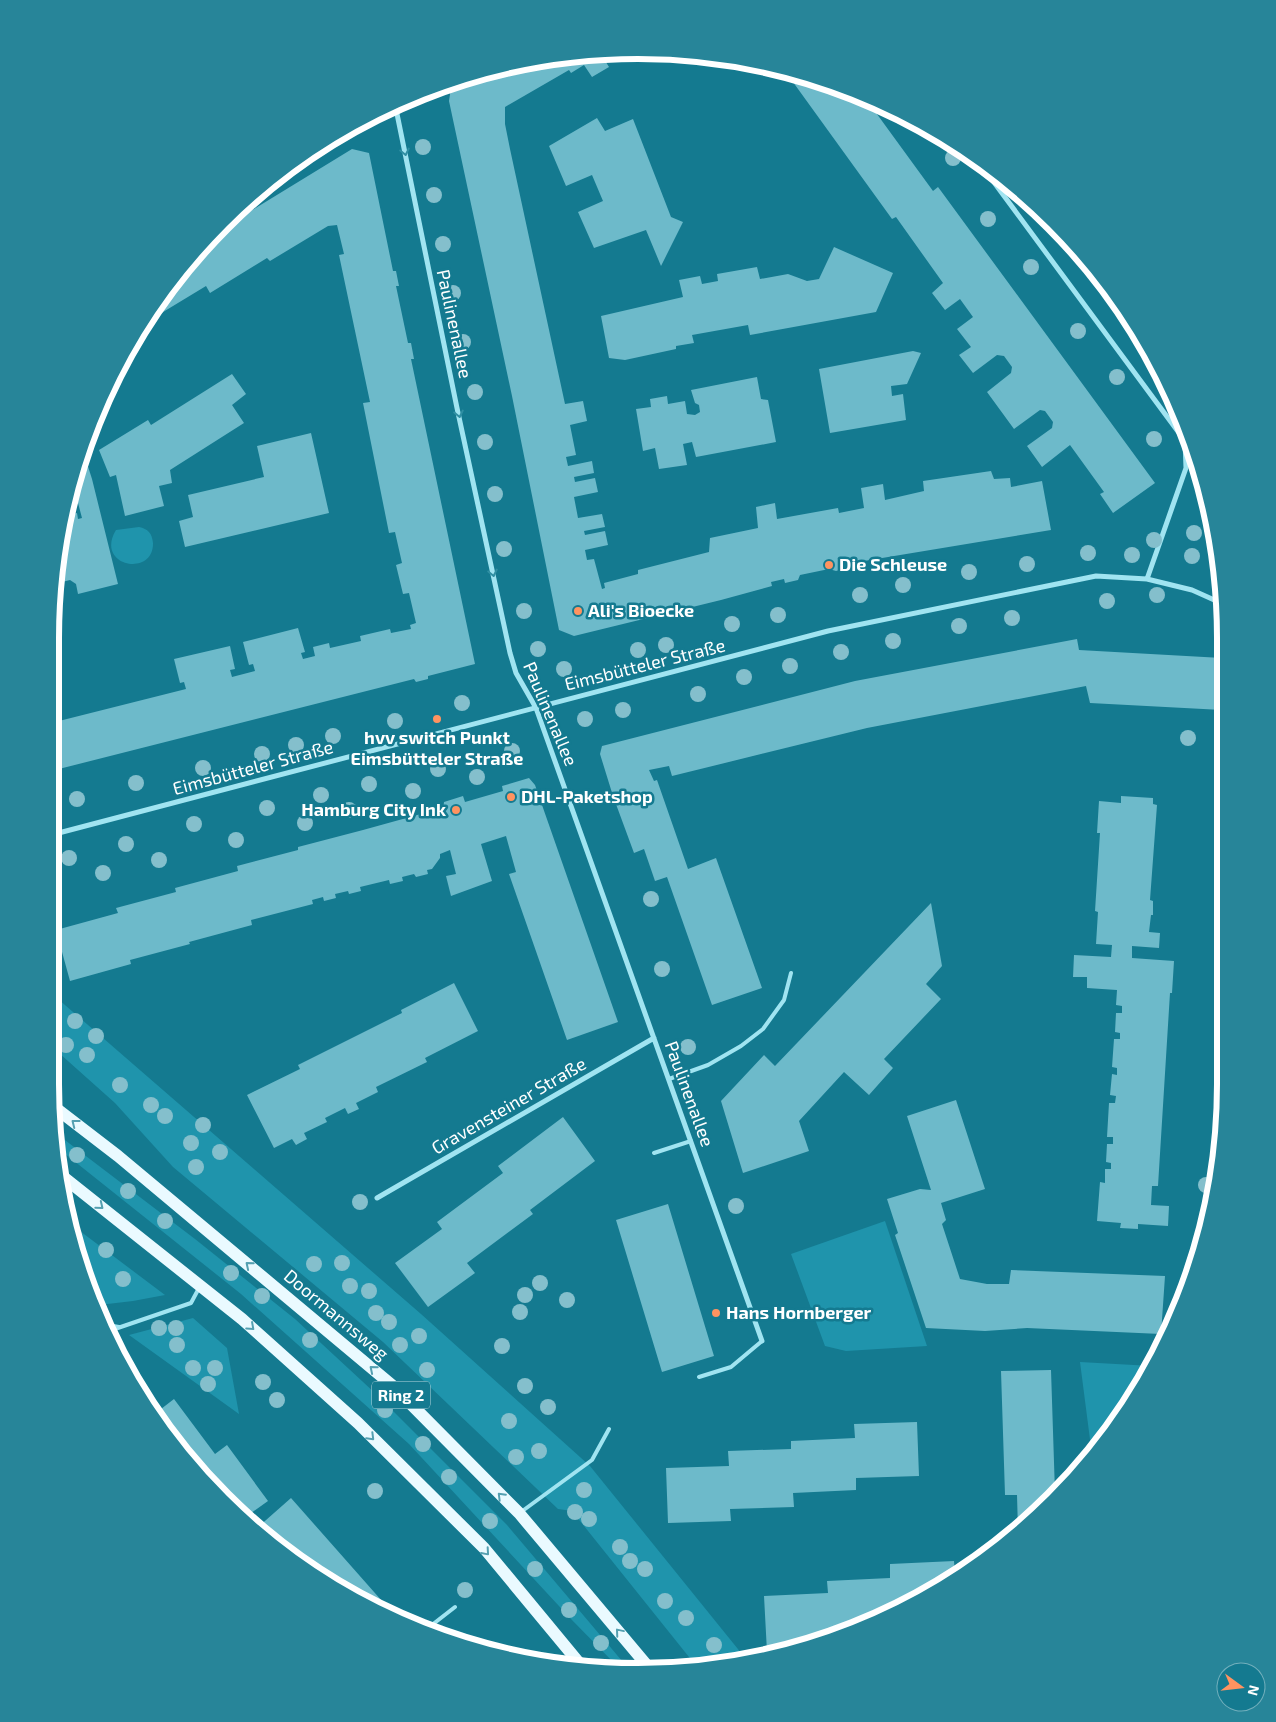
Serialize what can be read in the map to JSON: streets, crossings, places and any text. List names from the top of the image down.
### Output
{
  "streets": {
    "main road": ["Doormannsweg", "Ring 2"],
    "street": ["Paulinenallee", "Eimsbütteler Straße", "Gravensteiner Straße"]
  },
  "crossings": [
    ["Paulinenallee", "Eimsbütteler Straße"],
    ["Paulinenallee", "Gravensteiner Straße"]
  ],
  "one_way": ["Paulinenallee"],
  "places": [
    "Die Schleuse",
    "Ali's Bioecke",
    "hvv switch Punkt Eimsbütteler Straße",
    "DHL-Paketshop",
    "Hamburg City Ink",
    "Hans Hornberger"
  ],
  "north": "right"
}
